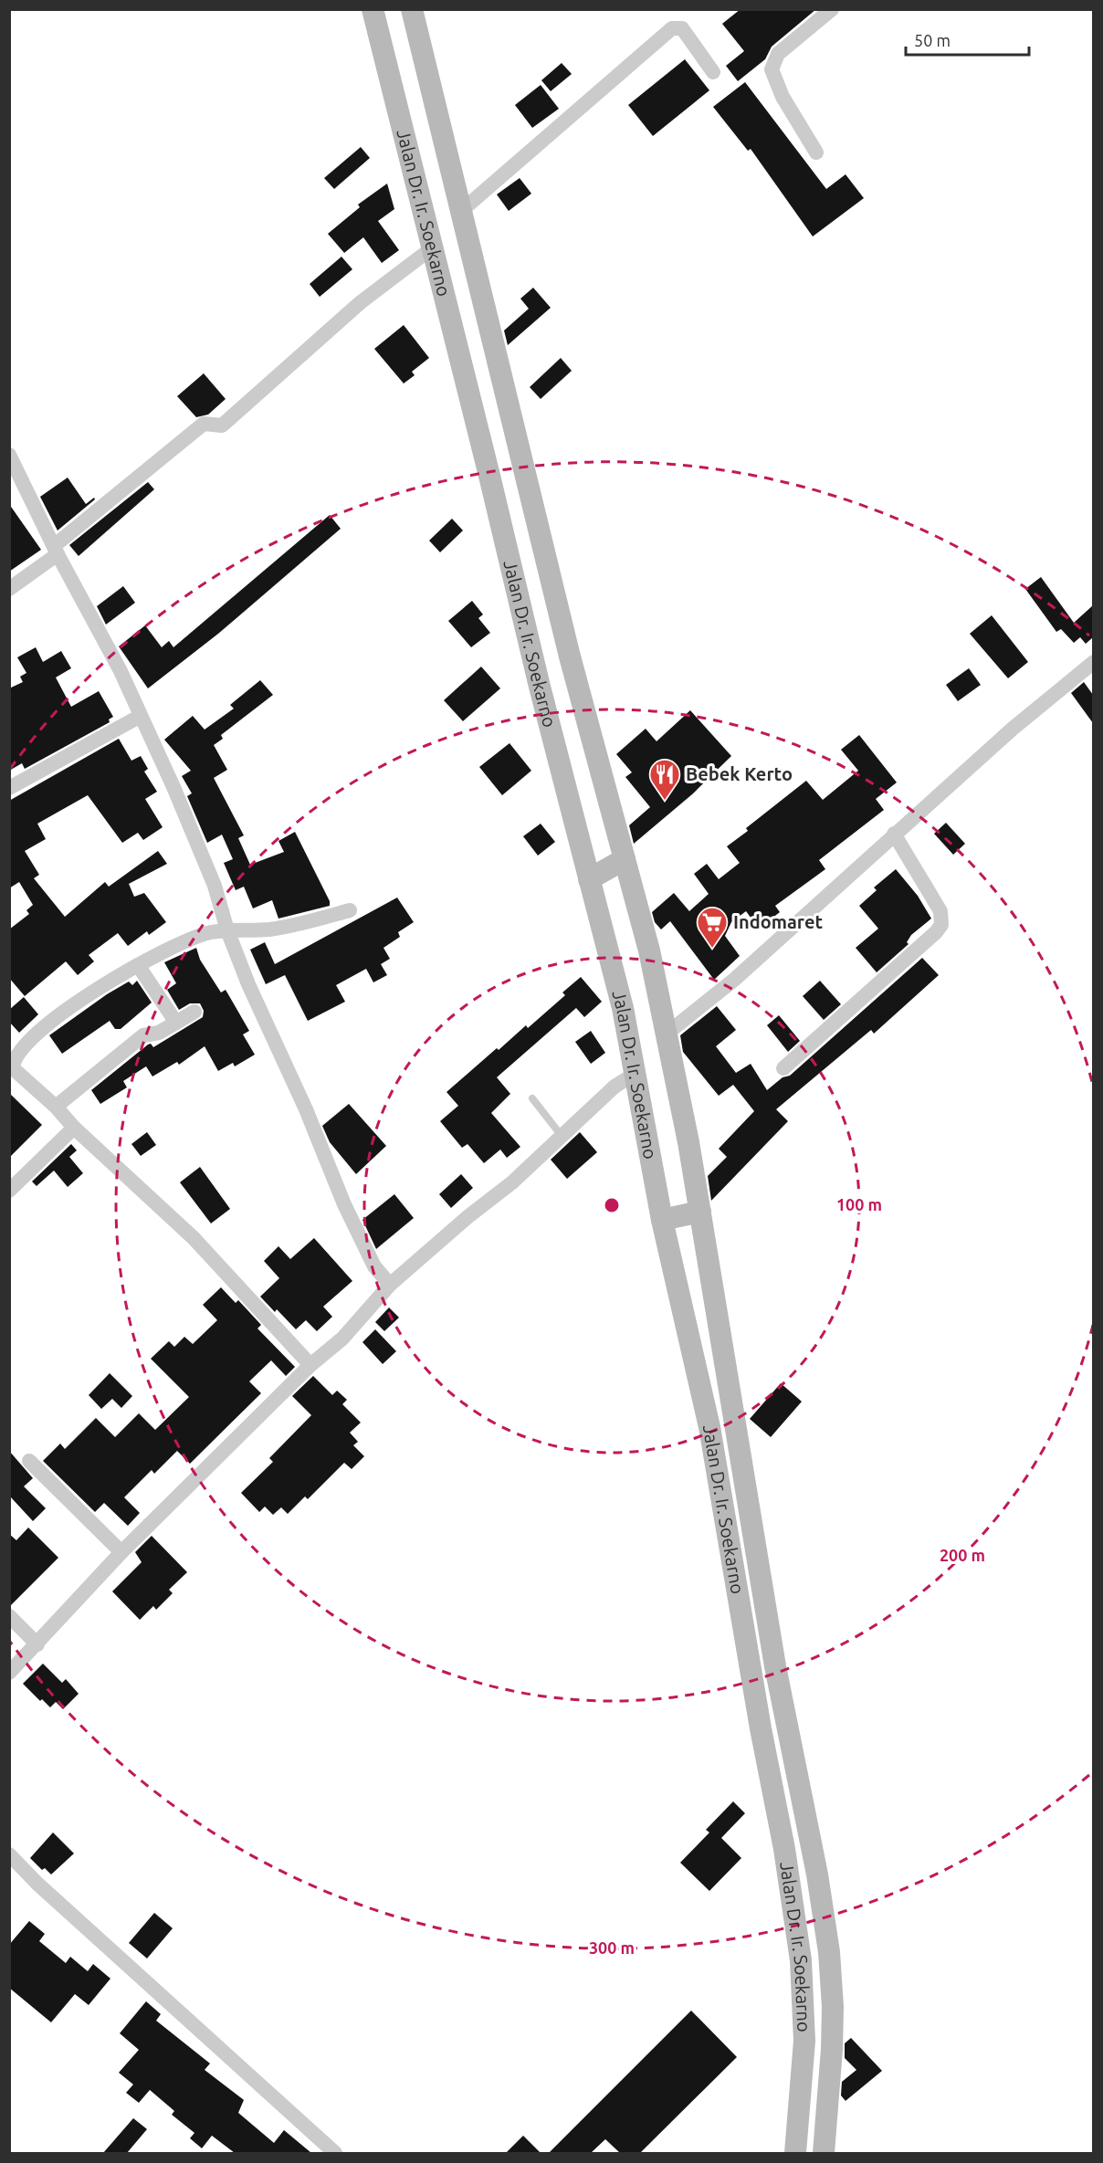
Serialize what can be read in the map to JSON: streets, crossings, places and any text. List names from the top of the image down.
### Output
{
  "streets": {
    "main road": ["Jalan Dr. Ir. Soekarno"]
  },
  "places": {
    "restaurant": ["Bebek Kerto"],
    "supermarket": ["Indomaret"]
  },
  "scale_bar": "50 m",
  "rings": ["100 m", "200 m", "300 m"]
}
